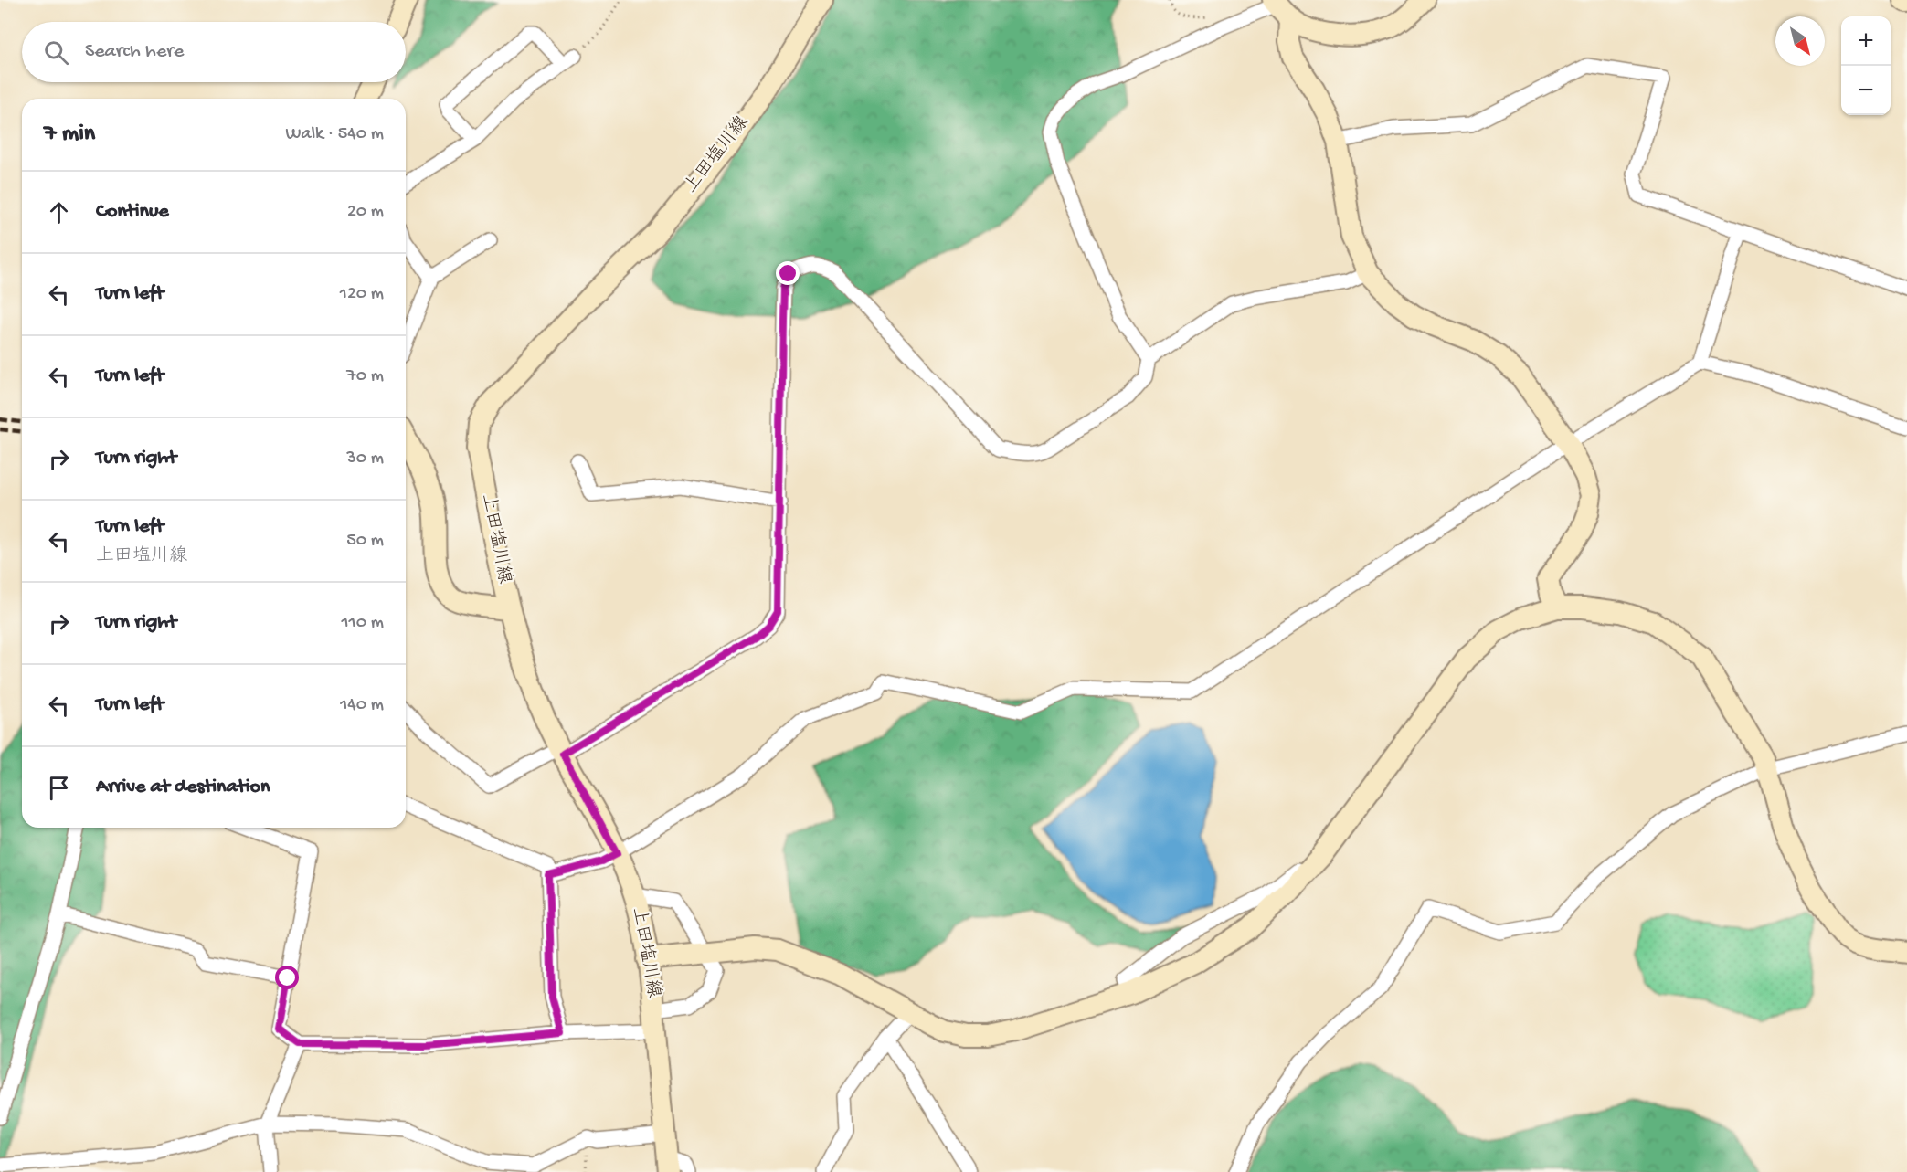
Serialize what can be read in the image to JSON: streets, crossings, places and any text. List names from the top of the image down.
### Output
{
  "streets": {
    "street": ["上田塩川線"]
  },
  "north": "bottom right",
  "page": {
    "map_buttons": ["+", "−"],
    "search": "Search here",
    "heading": ["7 min", "Walk · 540 m"],
    "list": [
      ["Continue", "20 m"],
      ["Turn left", "120 m"],
      ["Turn left", "70 m"],
      ["Turn right", "30 m"],
      ["Turn left", "上田塩川線", "50 m"],
      ["Turn right", "110 m"],
      ["Turn left", "140 m"],
      "Arrive at destination"
    ]
  }
}
